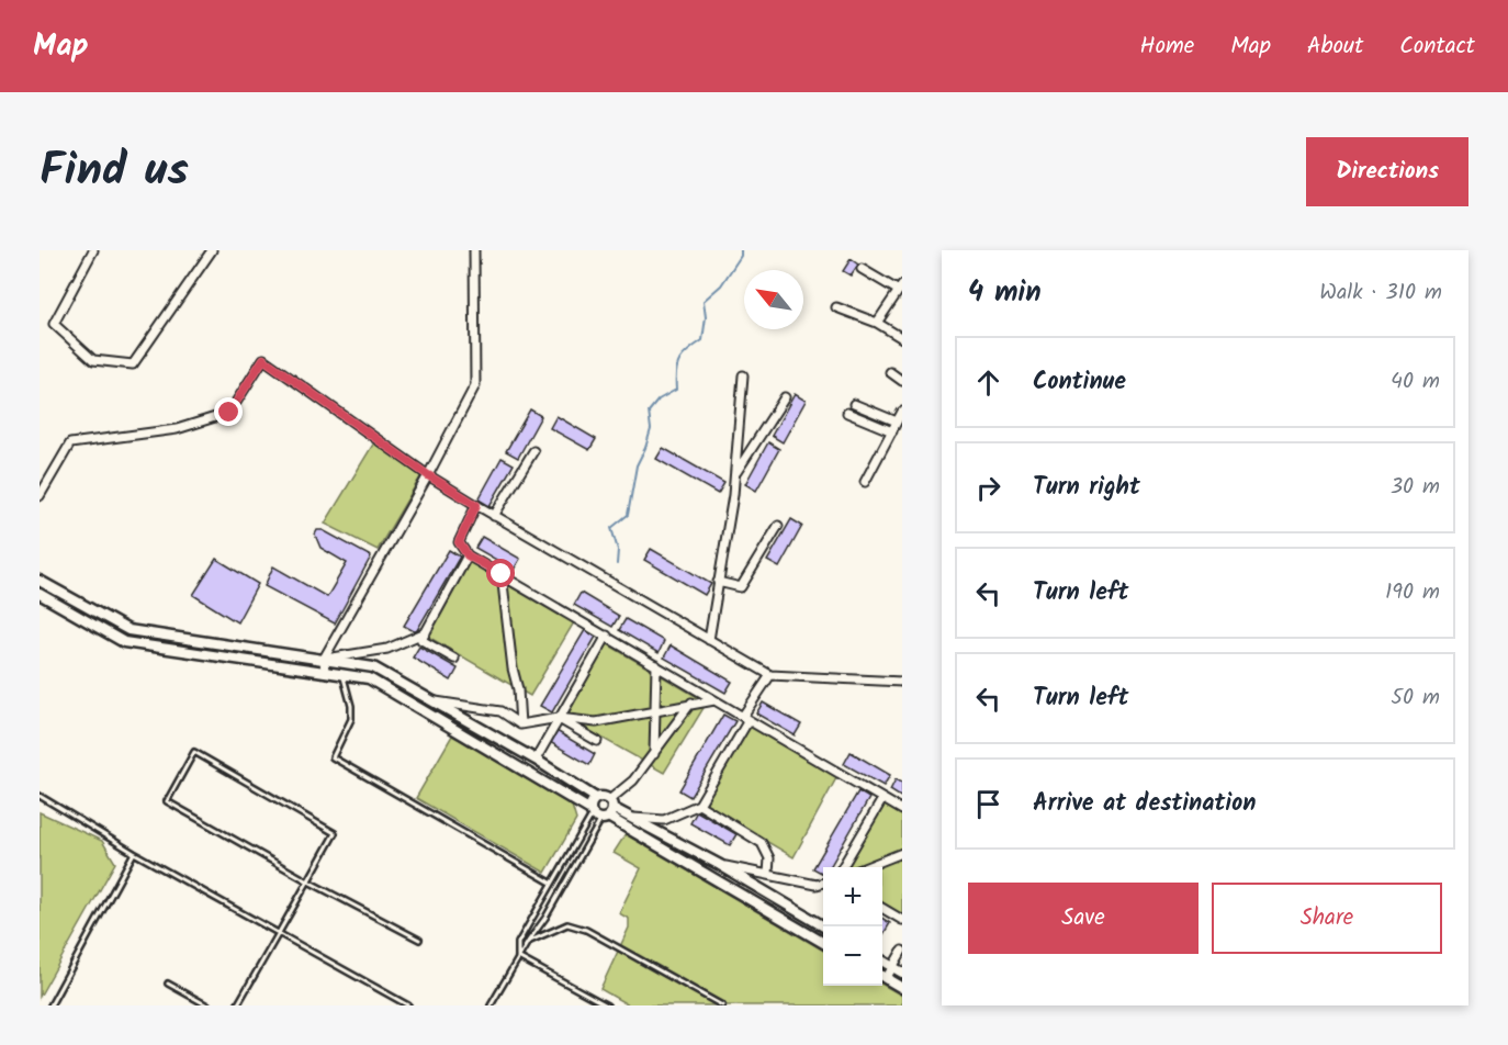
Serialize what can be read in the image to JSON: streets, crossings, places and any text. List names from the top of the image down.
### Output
{
  "north": "top left",
  "page": {
    "header": "Map",
    "nav": [
      "Home",
      "Map",
      "About",
      "Contact"
    ],
    "title": "Find us",
    "buttons": [
      "Directions",
      ["Save", "Share"]
    ],
    "heading": ["4 min", "Walk · 310 m"],
    "list": [
      ["Continue", "40 m"],
      ["Turn right", "30 m"],
      ["Turn left", "190 m"],
      ["Turn left", "50 m"],
      "Arrive at destination"
    ],
    "map_buttons": ["+", "−"]
  }
}
